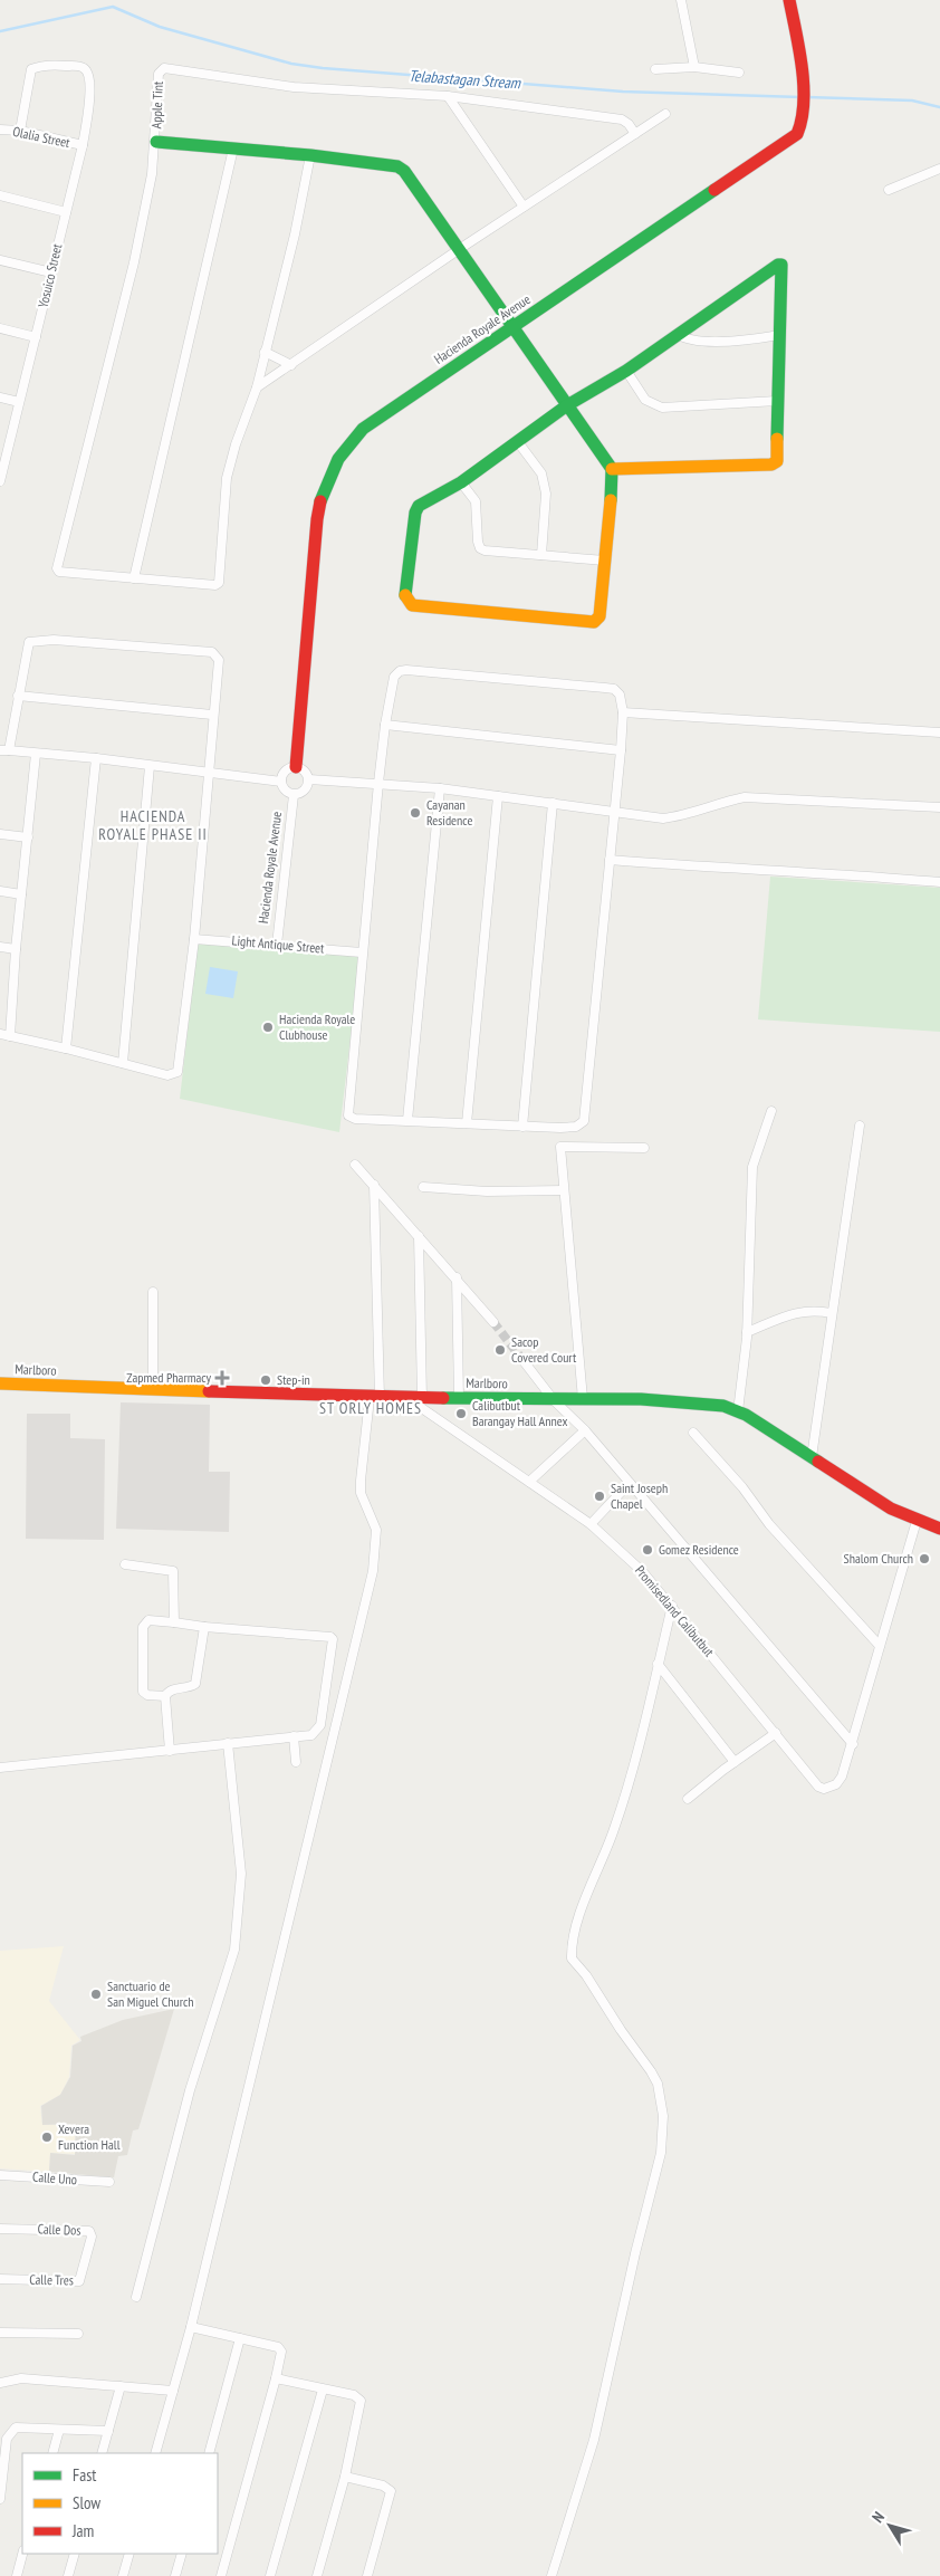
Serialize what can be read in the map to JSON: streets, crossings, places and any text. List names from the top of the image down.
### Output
{
  "streets": {
    "street": [
      "Apple Tint",
      "Olalia Street",
      "Yosuico Street",
      "Hacienda Royale Avenue",
      "Light Antique Street",
      "Marlboro",
      "Promisedland Calibutbut",
      "Calle Uno",
      "Calle Dos",
      "Calle Tres"
    ]
  },
  "crossings": [
    ["Olalia Street", "Yosuico Street"],
    ["Hacienda Royale Avenue", "Light Antique Street"],
    ["Marlboro", "Promisedland Calibutbut"],
    ["Calle Dos", "Calle Tres"]
  ],
  "districts": ["HACIENDA ROYALE PHASE II", "ST ORLY HOMES"],
  "water": ["Telabastagan Stream"],
  "places": {
    "other": [
      "Cayanan Residence",
      "Hacienda Royale Clubhouse",
      "Sacop Covered Court",
      "Step-in",
      "Calibutbut Barangay Hall Annex",
      "Saint Joseph Chapel",
      "Gomez Residence",
      "Shalom Church",
      "Sanctuario de San Miguel Church",
      "Xevera Function Hall"
    ],
    "health": ["Zapmed Pharmacy"]
  },
  "legend": ["Fast", "Slow", "Jam"],
  "north": "top left"
}
